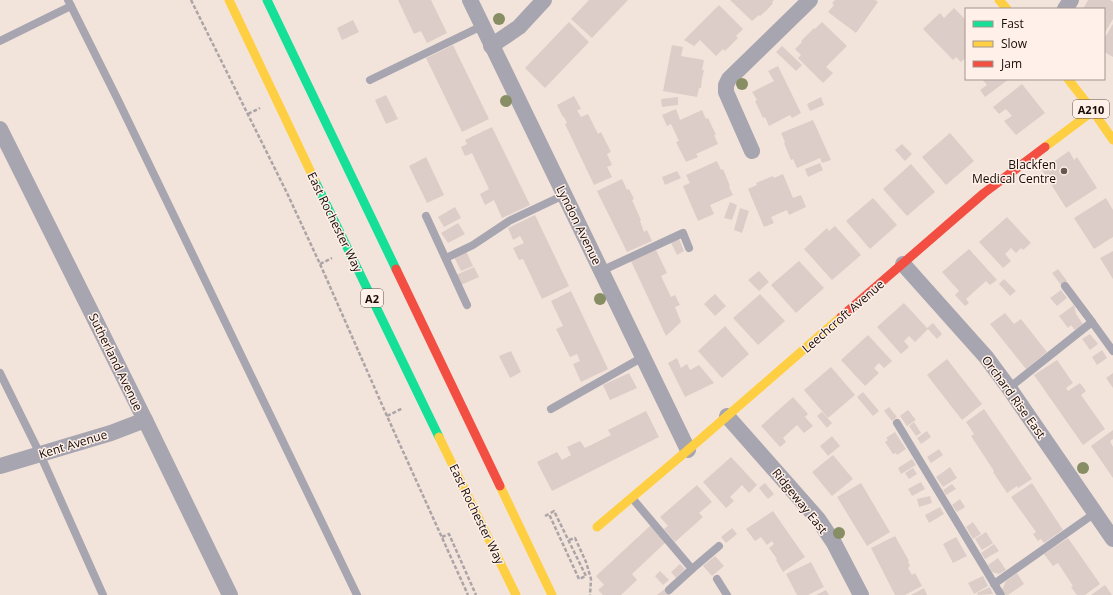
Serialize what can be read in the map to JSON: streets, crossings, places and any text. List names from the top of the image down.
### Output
{
  "streets": {
    "main road": [
      "A210",
      "East Rochester Way",
      "A2",
      "Leechcroft Avenue"
    ],
    "street": [
      "Lyndon Avenue",
      "Sutherland Avenue",
      "Orchard Rise East",
      "Kent Avenue",
      "Ridgeway East"
    ]
  },
  "crossings": [
    ["A210", "Leechcroft Avenue"],
    ["Lyndon Avenue", "Leechcroft Avenue"],
    ["Leechcroft Avenue", "Orchard Rise East"],
    ["Leechcroft Avenue", "Ridgeway East"],
    ["Sutherland Avenue", "Kent Avenue"]
  ],
  "places": ["Blackfen Medical Centre"],
  "legend": ["Fast", "Slow", "Jam"]
}
